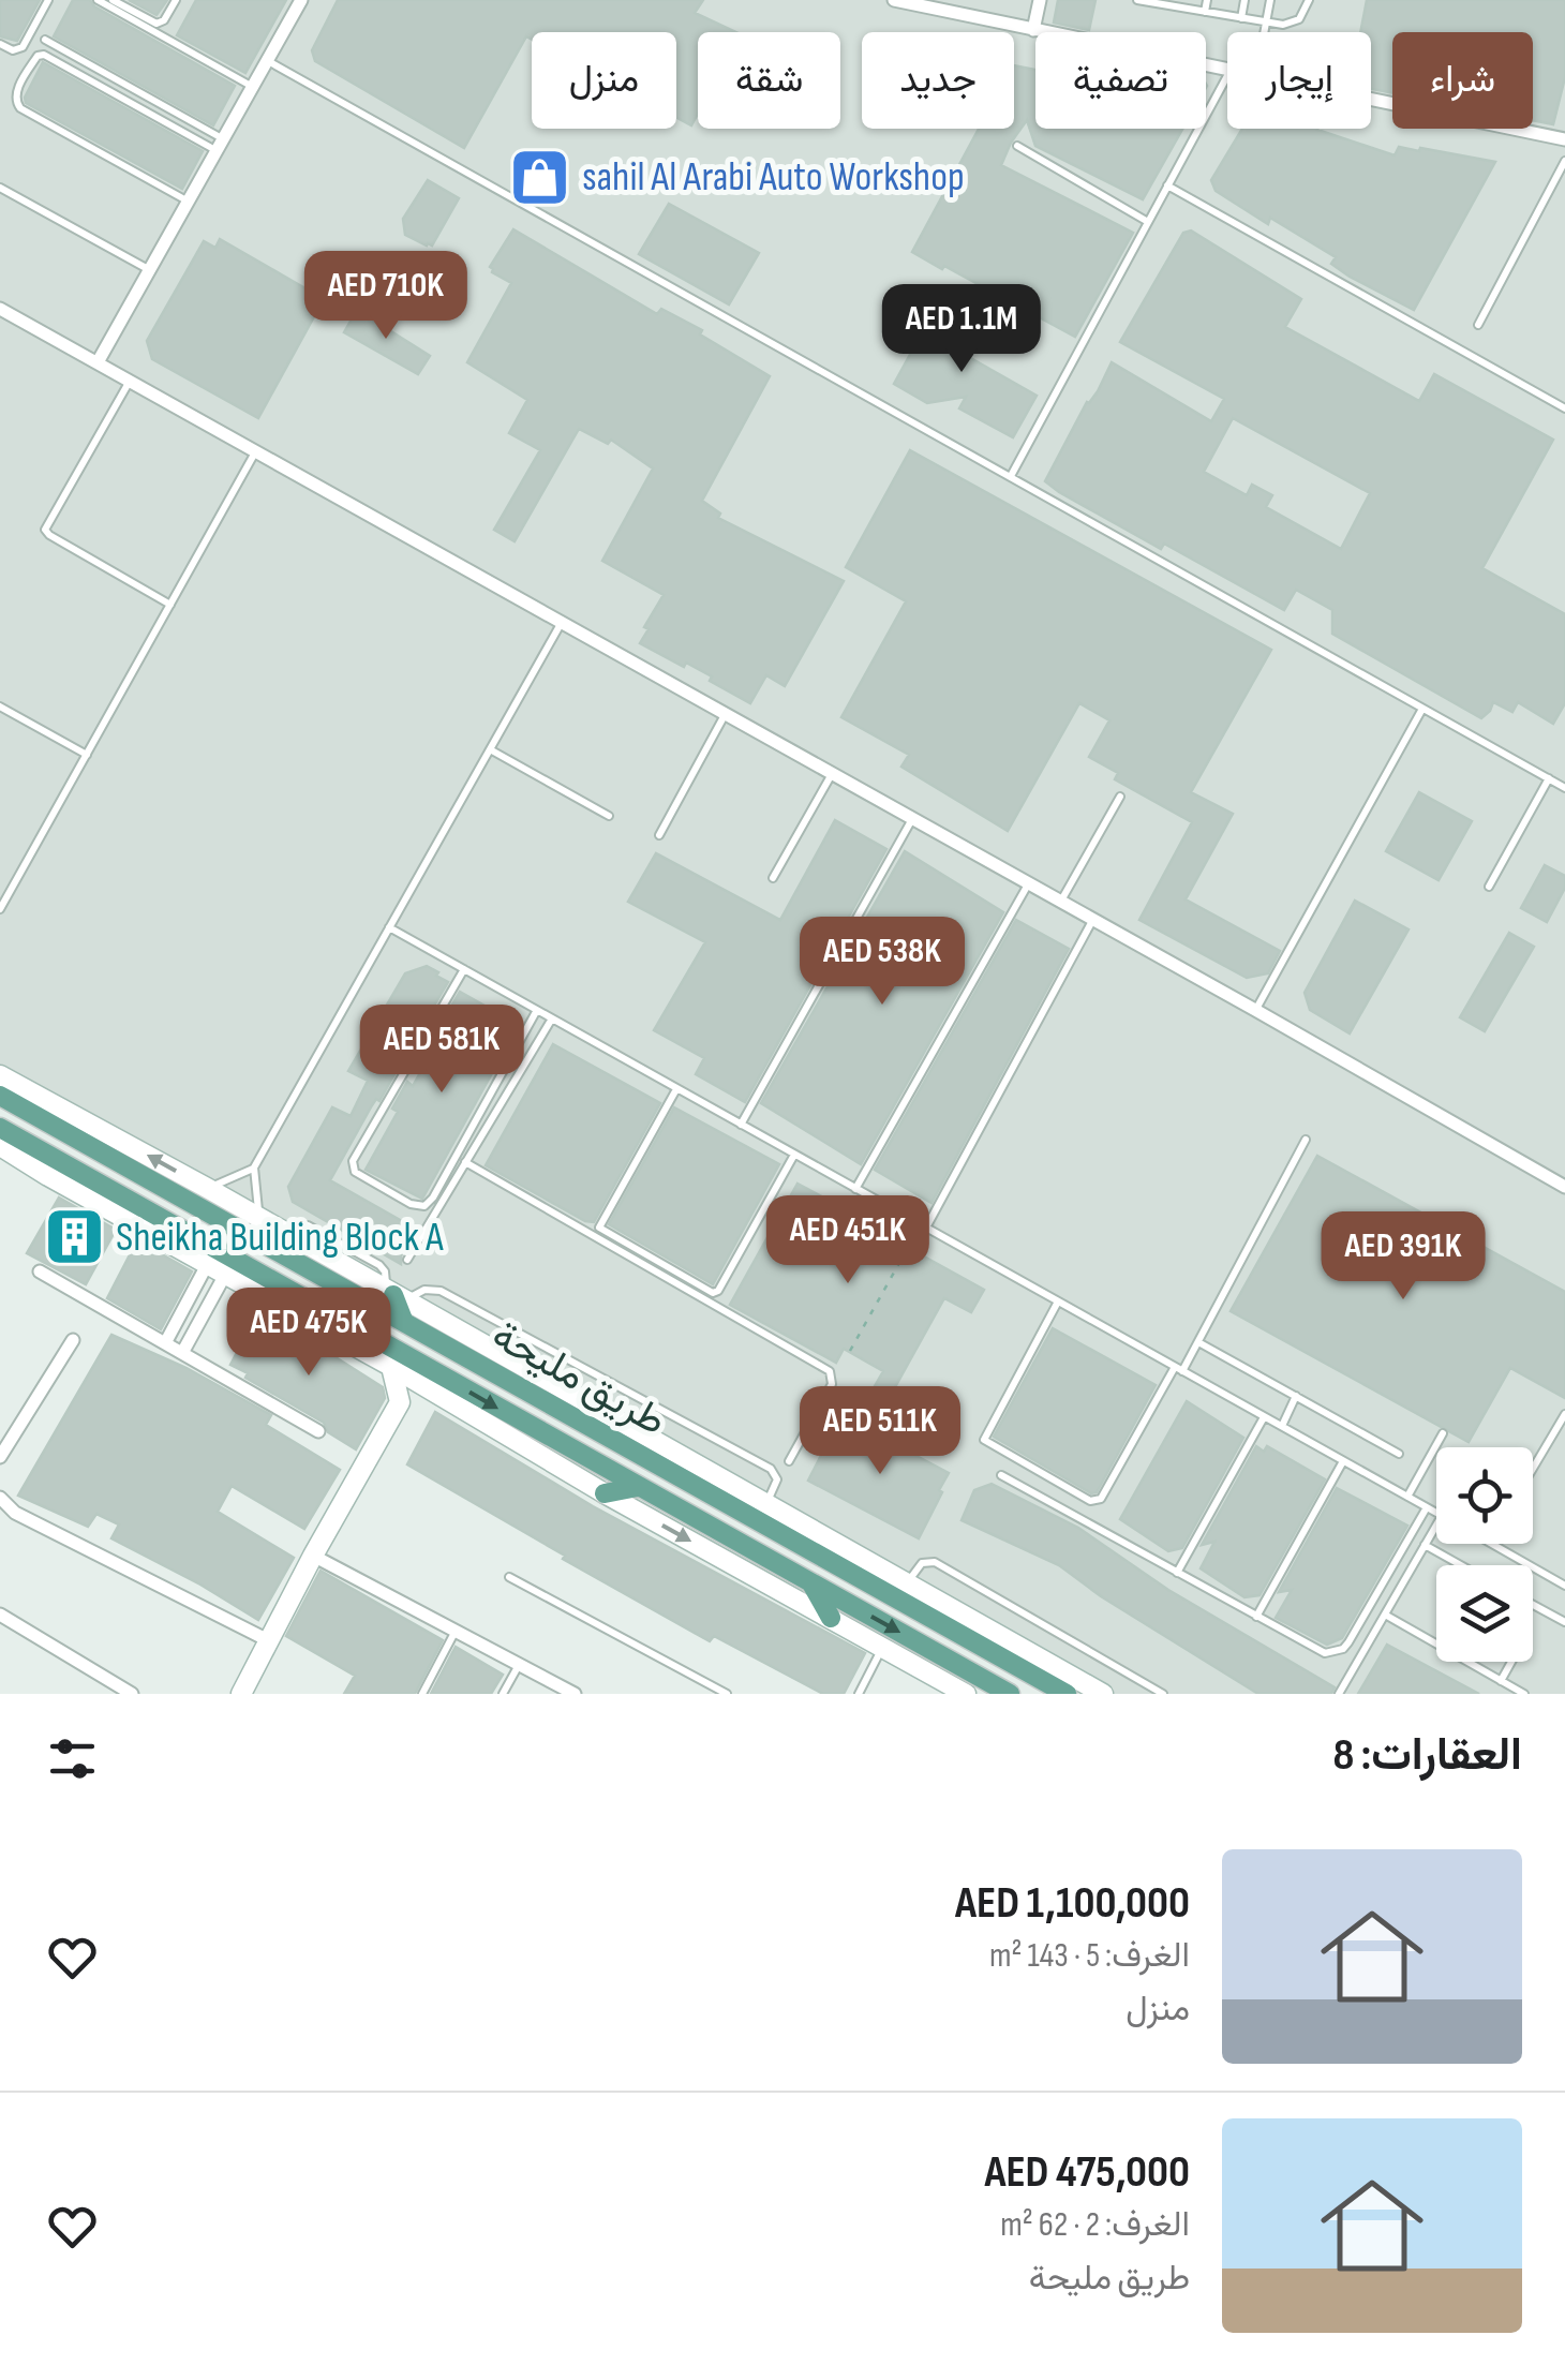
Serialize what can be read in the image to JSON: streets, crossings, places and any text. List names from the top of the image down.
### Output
{
  "streets": {
    "main road": ["طريق مليحة"]
  },
  "places": {
    "shop": ["sahil Al Arabi Auto Workshop"],
    "building": ["Sheikha Building Block A"]
  },
  "page": {
    "chip": [
      "شراء",
      "إيجار",
      "تصفية",
      "جديد",
      "شقة",
      "منزل"
    ],
    "price": [
      "AED 710K",
      "AED 1.1M",
      "AED 538K",
      "AED 581K",
      "AED 451K",
      "AED 391K",
      "AED 475K",
      "AED 511K"
    ],
    "heading": "العقارات: 8",
    "list": [
      {
        "name": "AED 1,100,000",
        "note": "الغرف: 5 · 143 m² · منزل"
      },
      {
        "name": "AED 475,000",
        "note": "الغرف: 2 · 62 m² · طريق مليحة"
      }
    ]
  }
}
